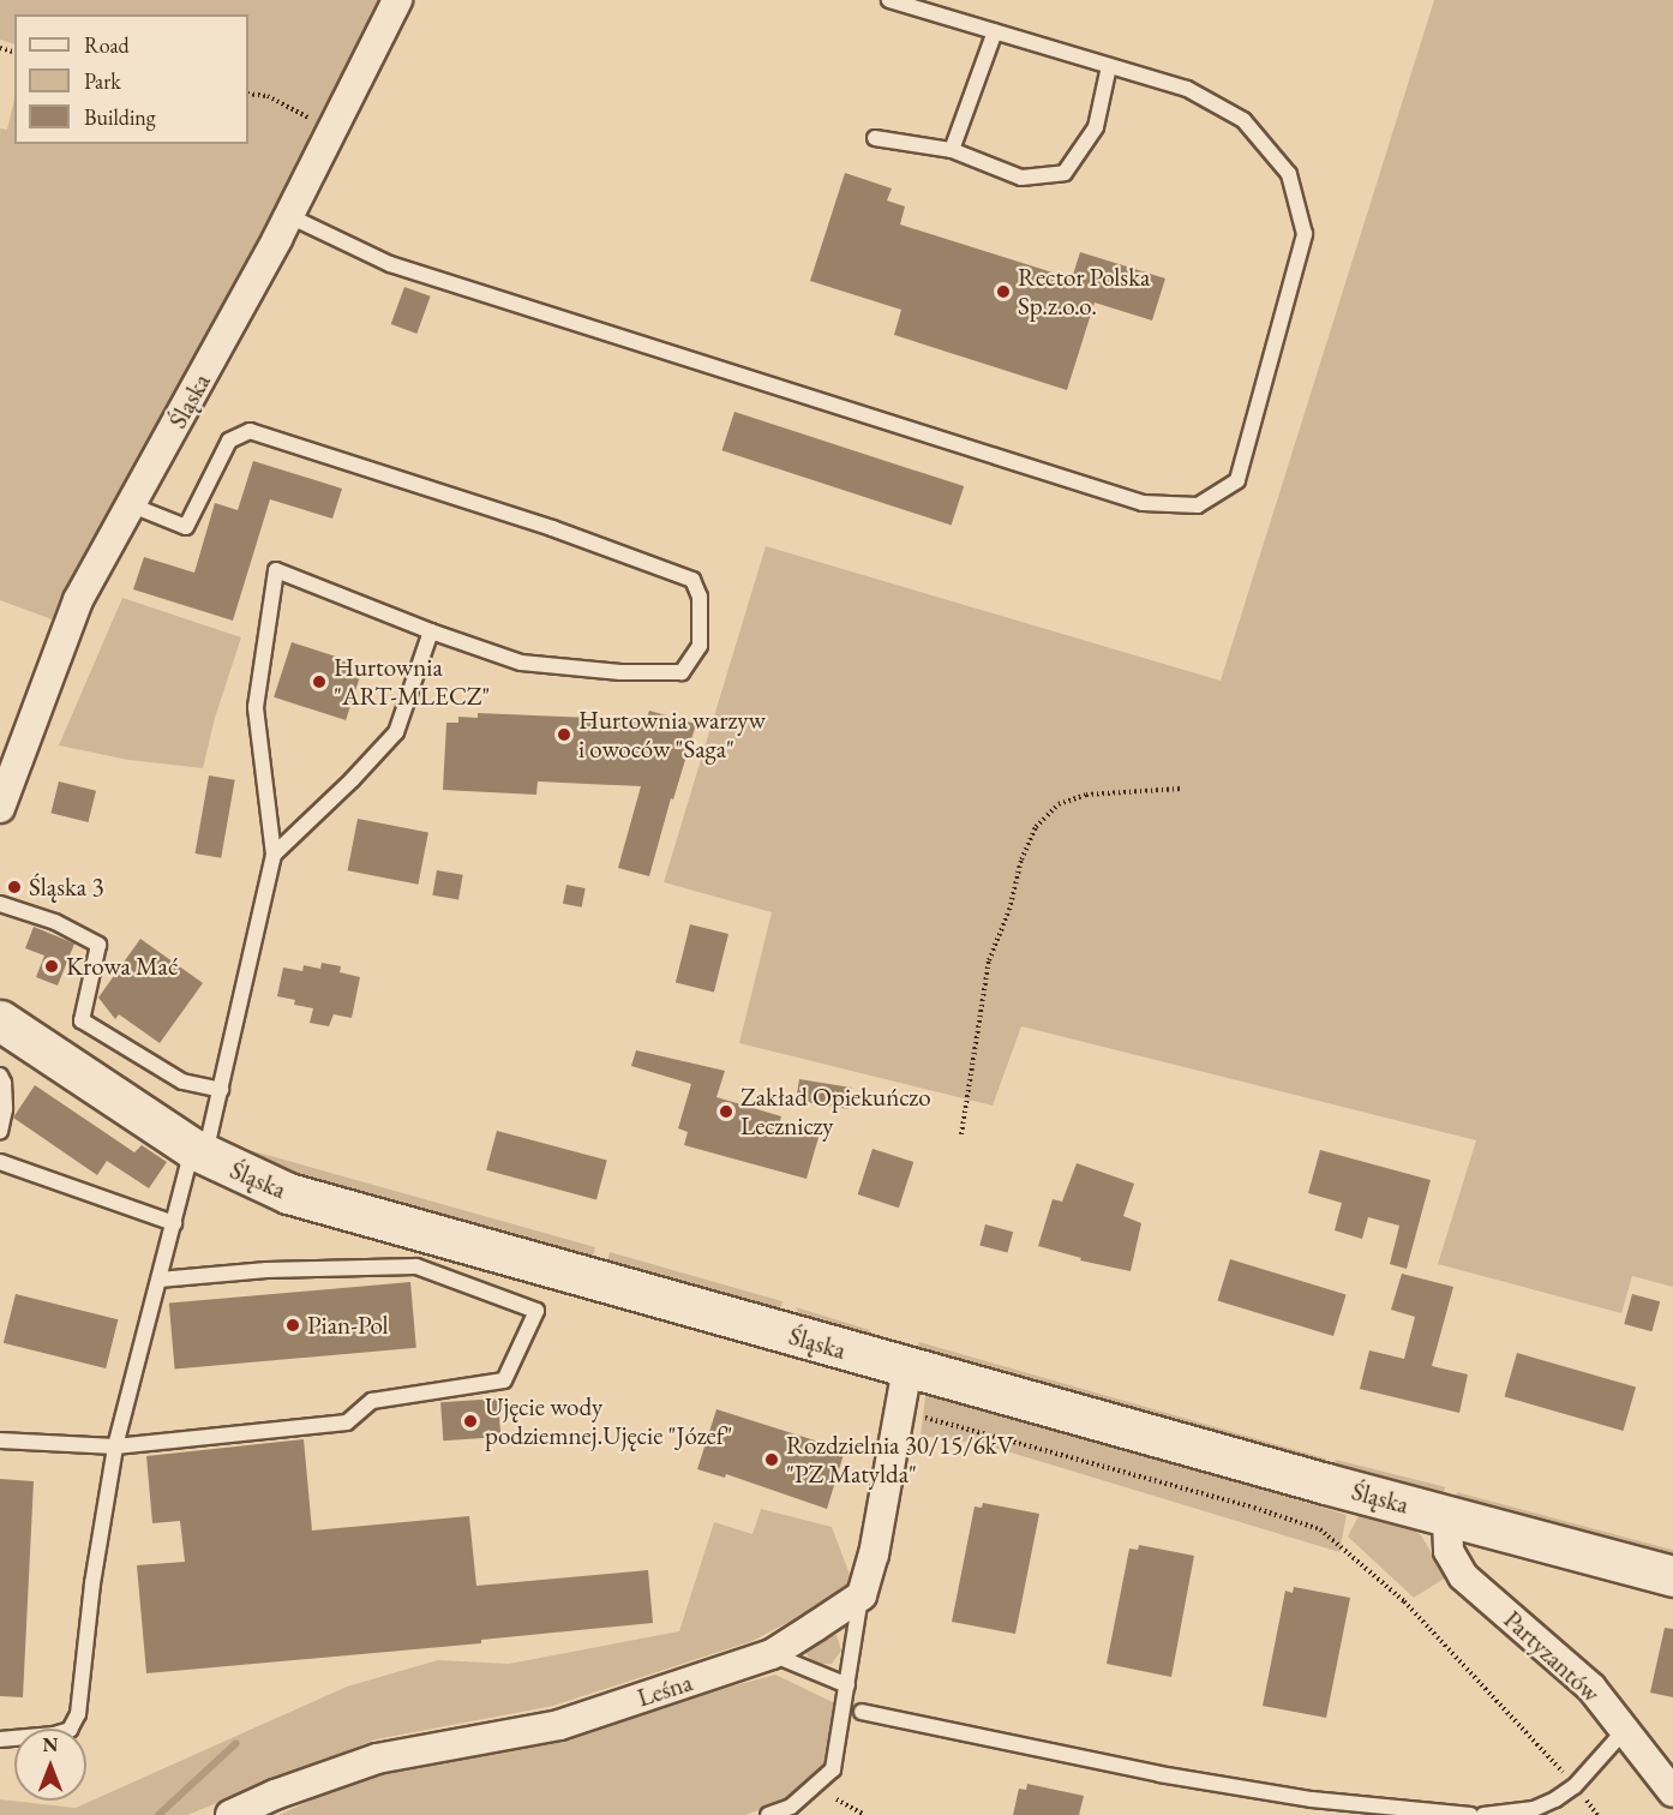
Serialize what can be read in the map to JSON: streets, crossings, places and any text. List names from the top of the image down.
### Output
{
  "streets": {
    "main road": ["Śląska"],
    "street": ["Partyzantów", "Leśna"]
  },
  "crossings": [
    ["Śląska", "Partyzantów"]
  ],
  "places": [
    "Rector Polska Sp.z.o.o.",
    "Hurtownia \"ART-MLECZ\"",
    "Hurtownia warzyw i owoców \"Saga\"",
    "Śląska 3",
    "Krowa Mać",
    "Zakład Opiekuńczo Leczniczy",
    "Pian-Pol",
    "Ujęcie wody podziemnej.Ujęcie \"Józef\"",
    "Rozdzielnia 30/15/6kV \"PZ Matylda\""
  ],
  "legend": ["Road", "Park", "Building"],
  "north": "top"
}
